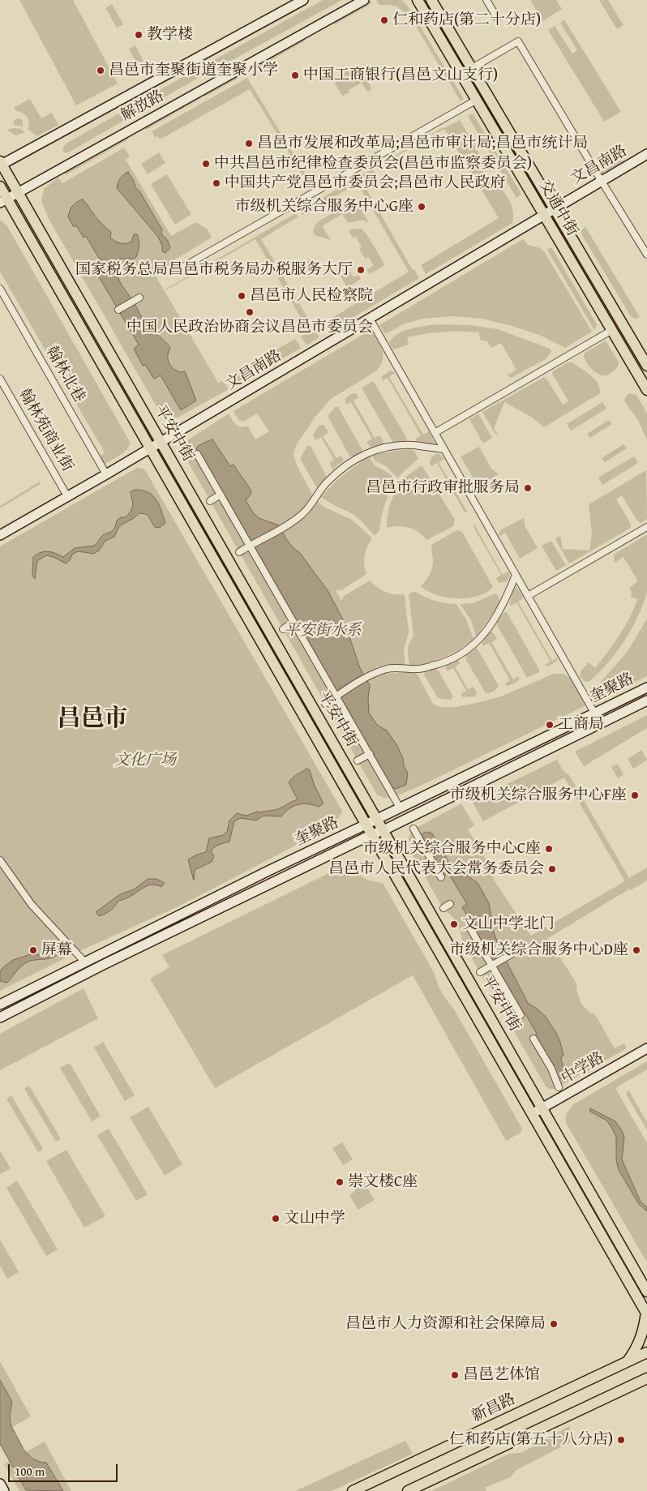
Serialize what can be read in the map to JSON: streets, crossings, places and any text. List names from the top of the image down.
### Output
{
  "streets": {
    "main road": ["交通中街", "平安中街", "新昌路"],
    "street": [
      "解放路",
      "文昌南路",
      "翰林北巷",
      "翰林苑商业街",
      "奎聚路",
      "中学路"
    ]
  },
  "crossings": [
    ["解放路", "平安中街"],
    ["文昌南路", "交通中街"],
    ["文昌南路", "翰林北巷"],
    ["文昌南路", "翰林苑商业街"],
    ["文昌南路", "平安中街"],
    ["平安中街", "奎聚路"],
    ["平安中街", "中学路"]
  ],
  "districts": ["昌邑市"],
  "parks": ["平安街水系", "文化广场"],
  "places": [
    "仁和药店(第二十分店)",
    "教学楼",
    "昌邑市奎聚街道奎聚小学",
    "中国工商银行(昌邑文山支行)",
    "昌邑市发展和改革局;昌邑市审计局;昌邑市统计局",
    "中共昌邑市纪律检查委员会(昌邑市监察委员会)",
    "中国共产党昌邑市委员会;昌邑市人民政府",
    "市级机关综合服务中心G座",
    "国家税务总局昌邑市税务局办税服务大厅",
    "昌邑市人民检察院",
    "中国人民政治协商会议昌邑市委员会",
    "昌邑市行政审批服务局",
    "工商局",
    "市级机关综合服务中心F座",
    "市级机关综合服务中心C座",
    "昌邑市人民代表大会常务委员会",
    "文山中学北门",
    "屏幕",
    "市级机关综合服务中心D座",
    "崇文楼C座",
    "文山中学",
    "昌邑市人力资源和社会保障局",
    "昌邑艺体馆",
    "仁和药店(第五十八分店)"
  ],
  "scale_bar": "100 m"
}
